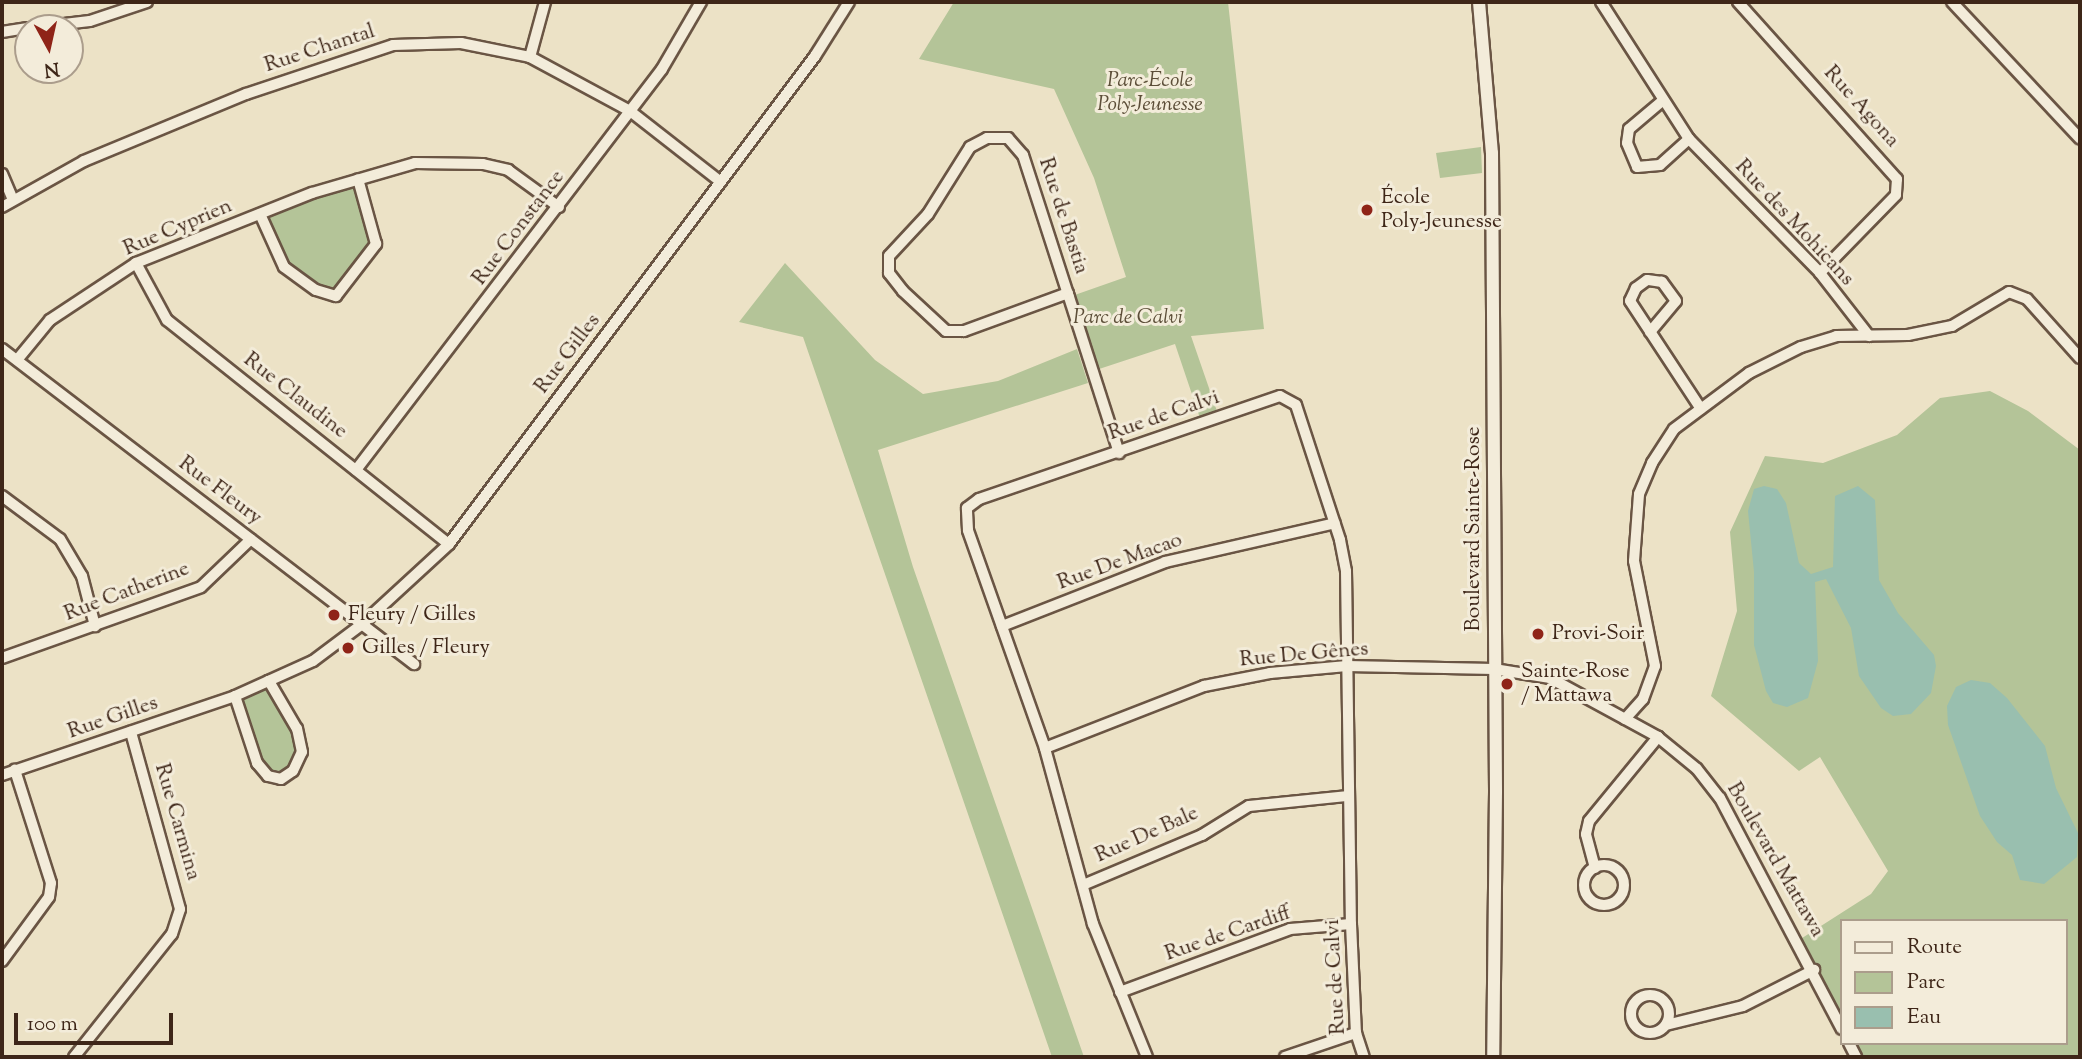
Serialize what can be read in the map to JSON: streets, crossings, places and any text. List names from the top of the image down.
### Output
{
  "streets": {
    "street": [
      "Rue Chantal",
      "Rue Agona",
      "Rue de Bastia",
      "Rue des Mohicans",
      "Rue Cyprien",
      "Rue Constance",
      "Rue Gilles",
      "Rue Claudine",
      "Rue de Calvi",
      "Rue Fleury",
      "Boulevard Sainte-Rose",
      "Rue De Macao",
      "Rue Catherine",
      "Rue De Gênes",
      "Rue Carmina",
      "Rue De Bale",
      "Boulevard Mattawa",
      "Rue de Cardiff"
    ]
  },
  "crossings": [
    ["Rue Chantal", "Rue Constance"],
    ["Rue Chantal", "Rue Gilles"],
    ["Rue Agona", "Rue des Mohicans"],
    ["Rue de Bastia", "Rue de Calvi"],
    ["Rue Cyprien", "Rue Constance"],
    ["Rue Cyprien", "Rue Claudine"],
    ["Rue Cyprien", "Rue Fleury"],
    ["Rue Constance", "Rue Claudine"],
    ["Rue Gilles", "Rue Claudine"],
    ["Rue Gilles", "Rue Fleury"],
    ["Rue Gilles", "Rue Carmina"],
    ["Rue de Calvi", "Rue De Macao"],
    ["Rue de Calvi", "Rue De Gênes"],
    ["Rue de Calvi", "Rue De Bale"],
    ["Rue de Calvi", "Rue de Cardiff"],
    ["Rue Fleury", "Rue Catherine"],
    ["Boulevard Sainte-Rose", "Rue De Gênes"],
    ["Boulevard Sainte-Rose", "Boulevard Mattawa"],
    ["Rue De Gênes", "Boulevard Mattawa"]
  ],
  "parks": ["Parc-École Poly-Jeunesse", "Parc de Calvi"],
  "places": [
    "École Poly-Jeunesse",
    "Fleury / Gilles",
    "Provi-Soir",
    "Gilles / Fleury",
    "Sainte-Rose / Mattawa"
  ],
  "legend": ["Route", "Parc", "Eau"],
  "scale_bar": "100 m",
  "north": "bottom"
}
